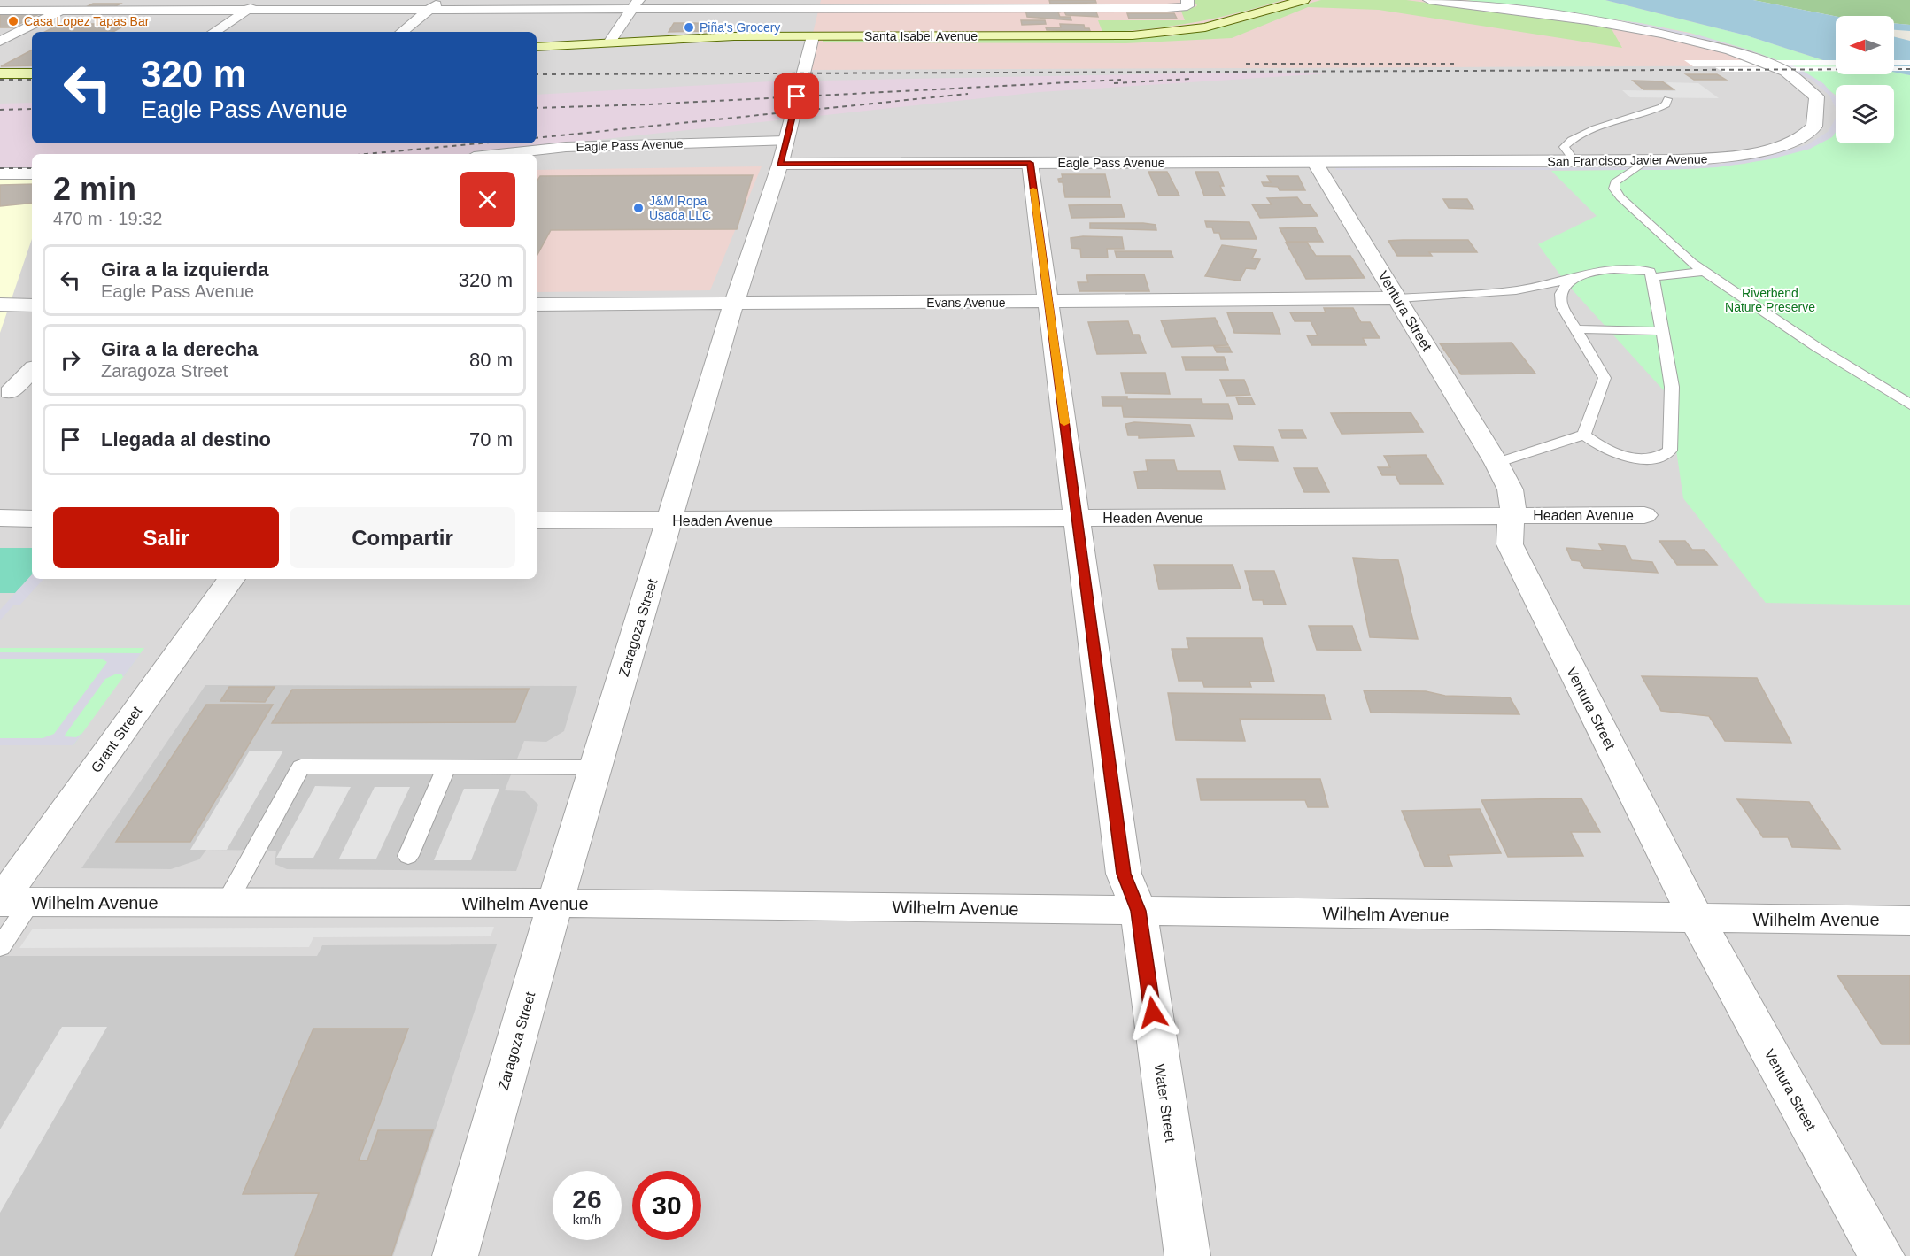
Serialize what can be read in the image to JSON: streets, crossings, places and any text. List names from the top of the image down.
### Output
{
  "streets": {
    "main road": ["Santa Isabel Avenue"],
    "street": [
      "Eagle Pass Avenue",
      "San Francisco Javier Avenue",
      "Evans Avenue",
      "Ventura Street",
      "Headen Avenue",
      "Zaragoza Street",
      "Grant Street",
      "Wilhelm Avenue",
      "Water Street"
    ]
  },
  "crossings": [
    ["Santa Isabel Avenue", "Zaragoza Street"],
    ["Eagle Pass Avenue", "San Francisco Javier Avenue"],
    ["Eagle Pass Avenue", "Ventura Street"],
    ["Eagle Pass Avenue", "Zaragoza Street"],
    ["Eagle Pass Avenue", "Water Street"],
    ["San Francisco Javier Avenue", "Ventura Street"],
    ["Evans Avenue", "Ventura Street"],
    ["Evans Avenue", "Zaragoza Street"],
    ["Evans Avenue", "Water Street"],
    ["Ventura Street", "Headen Avenue"],
    ["Ventura Street", "Wilhelm Avenue"],
    ["Headen Avenue", "Zaragoza Street"],
    ["Headen Avenue", "Water Street"],
    ["Zaragoza Street", "Wilhelm Avenue"],
    ["Grant Street", "Wilhelm Avenue"],
    ["Wilhelm Avenue", "Water Street"]
  ],
  "parks": ["Riverbend Nature Preserve"],
  "places": ["Casa Lopez Tapas Bar", "Piña's Grocery", "J&M Ropa Usada LLC"],
  "north": "left",
  "page": {
    "turn": ["320 m", "Eagle Pass Avenue"],
    "heading": ["2 min", "470 m · 19:32"],
    "list": [
      {
        "name": "Gira a la izquierda",
        "note": "Eagle Pass Avenue",
        "value": "320 m"
      },
      {
        "name": "Gira a la derecha",
        "note": "Zaragoza Street",
        "value": "80 m"
      },
      {
        "name": "Llegada al destino",
        "value": "70 m"
      }
    ],
    "buttons": ["Salir", "Compartir"],
    "speed": "26 km/h",
    "limit": "30"
  }
}
